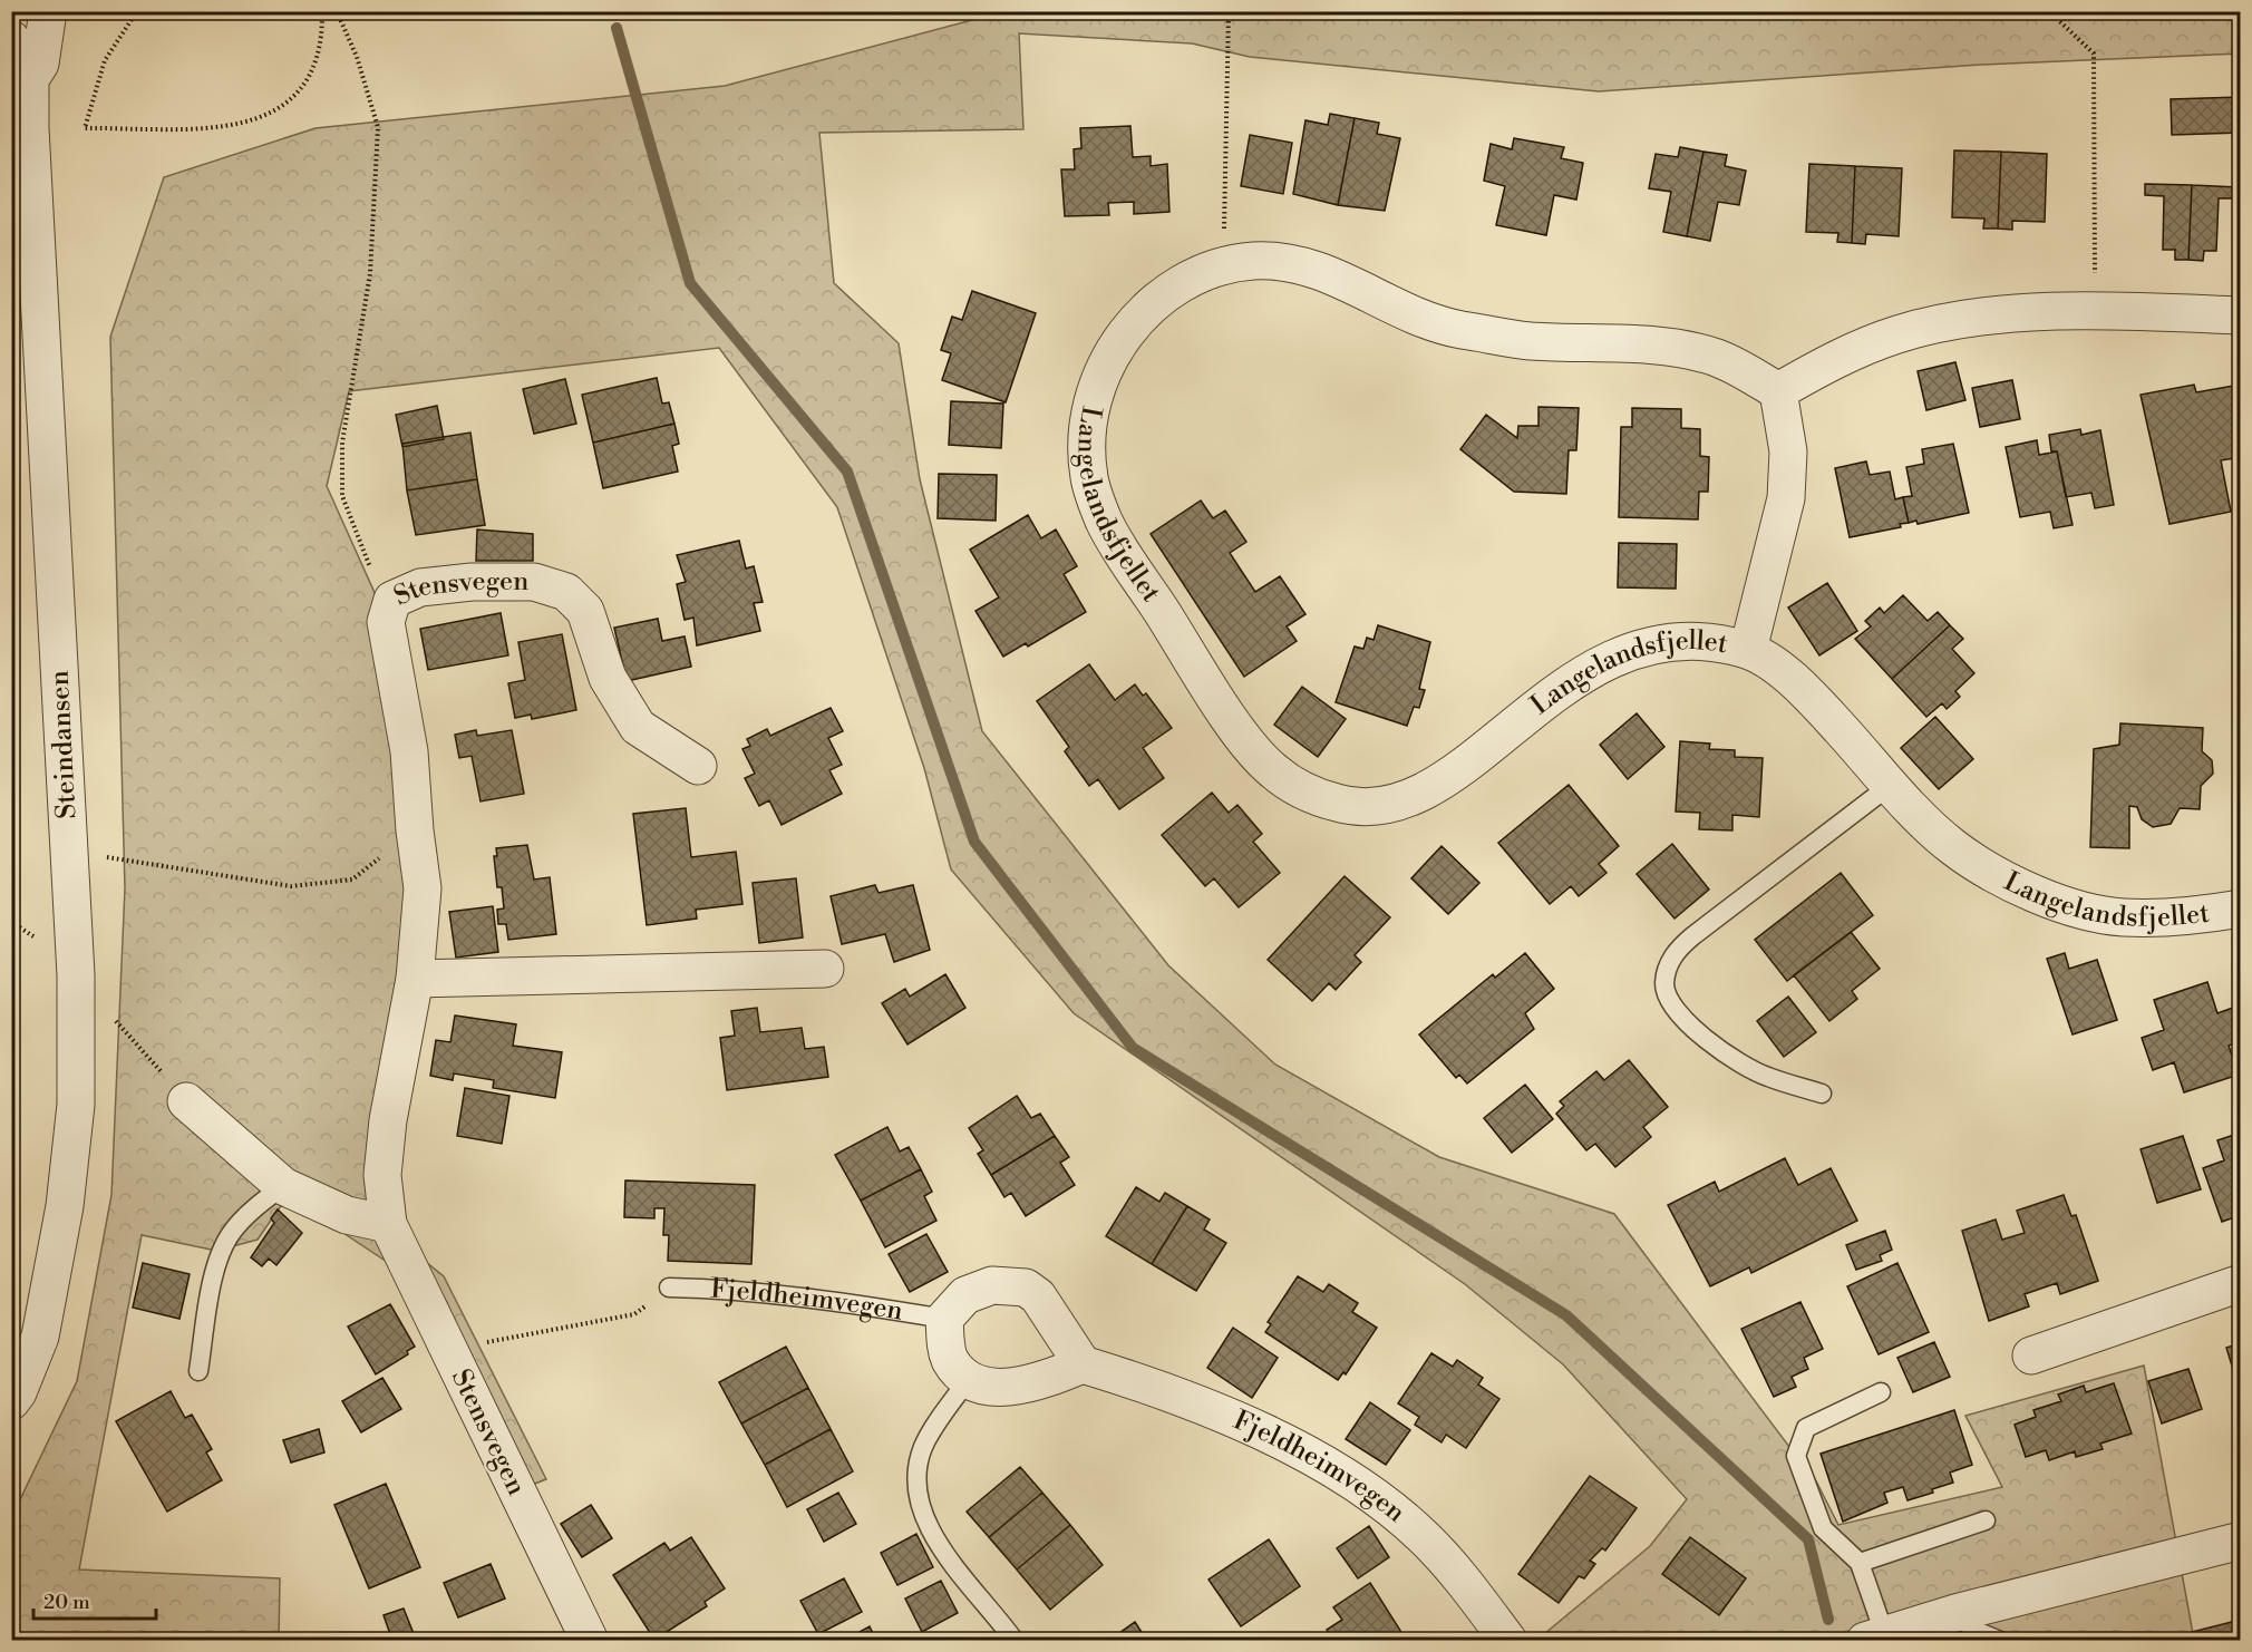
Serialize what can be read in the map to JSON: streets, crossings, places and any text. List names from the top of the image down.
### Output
{
  "streets": {
    "street": [
      "Langelandsfjellet",
      "Stensvegen",
      "Steindansen",
      "Fjeldheimvegen"
    ]
  },
  "scale_bar": "20 m"
}
